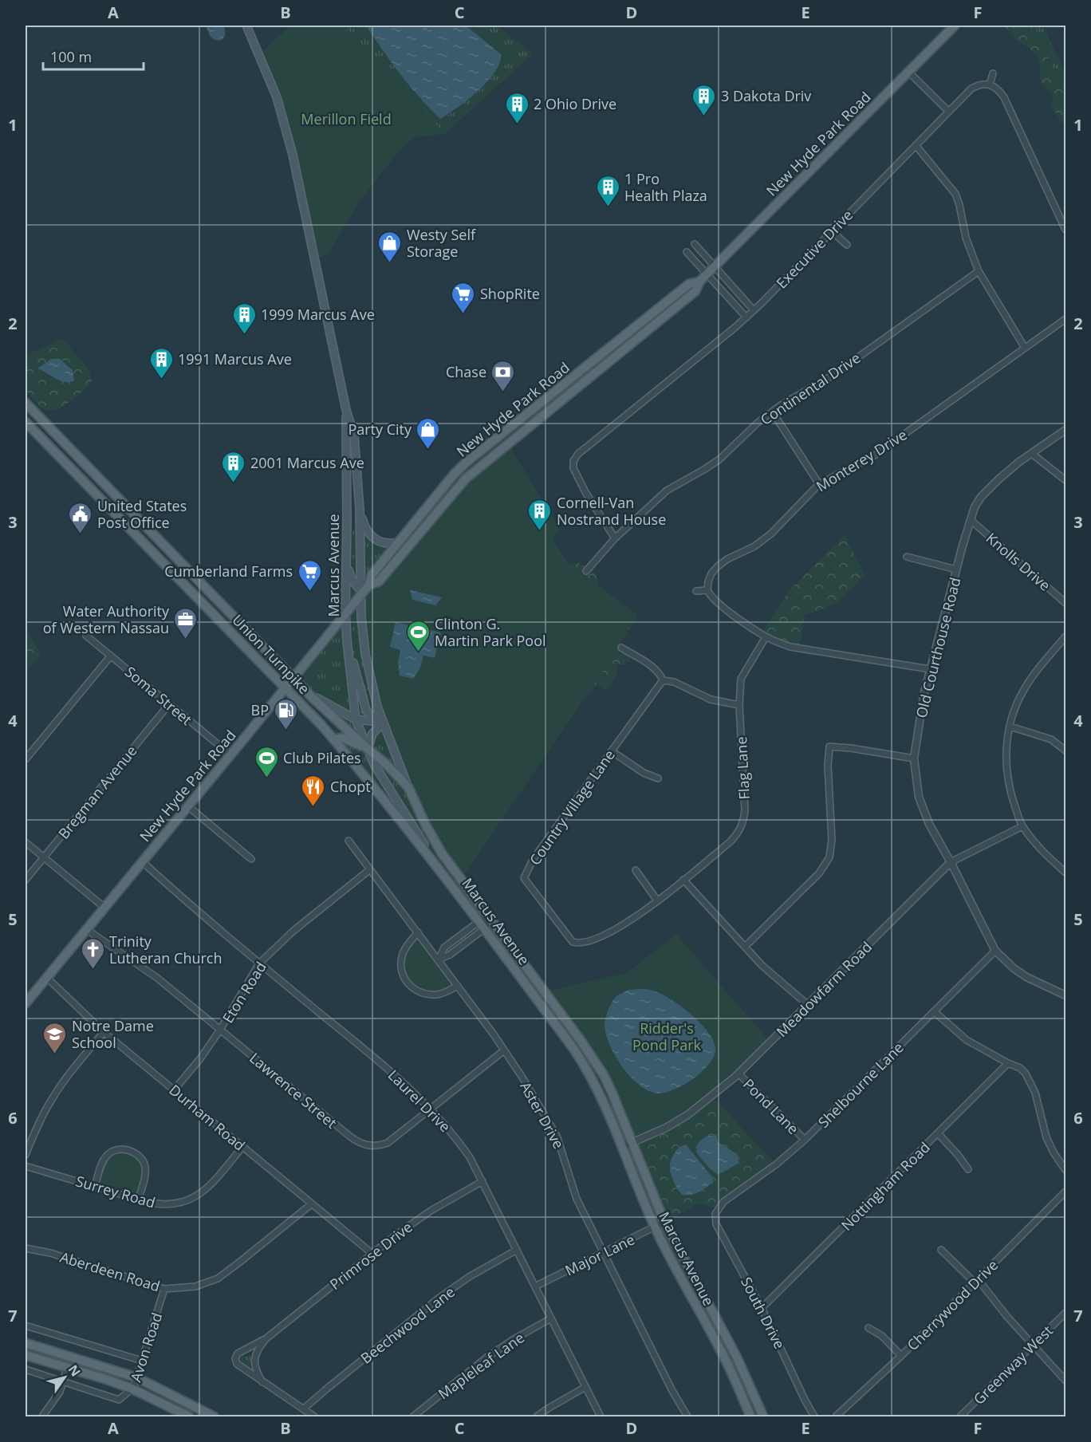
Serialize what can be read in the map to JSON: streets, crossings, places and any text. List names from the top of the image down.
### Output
{
  "streets": {
    "main road": ["New Hyde Park Road", "Marcus Avenue", "Union Turnpike"],
    "street": [
      "Executive Drive",
      "Continental Drive",
      "Monterey Drive",
      "Knolls Drive",
      "Old Courthouse Road",
      "Soma Street",
      "Flag Lane",
      "Bregman Avenue",
      "Country Village Lane",
      "Meadowfarm Road",
      "Eton Road",
      "Shelbourne Lane",
      "Lawrence Street",
      "Laurel Drive",
      "Pond Lane",
      "Aster Drive",
      "Durham Road",
      "Nottingham Road",
      "Surrey Road",
      "Major Lane",
      "Primrose Drive",
      "Aberdeen Road",
      "Cherrywood Drive",
      "South Drive",
      "Beechwood Lane",
      "Avon Road",
      "Greenway West",
      "Mapleleaf Lane"
    ]
  },
  "crossings": [
    ["New Hyde Park Road", "Marcus Avenue"],
    ["New Hyde Park Road", "Union Turnpike"],
    ["New Hyde Park Road", "Soma Street"],
    ["New Hyde Park Road", "Lawrence Street"],
    ["New Hyde Park Road", "Laurel Drive"],
    ["New Hyde Park Road", "Durham Road"],
    ["Executive Drive", "Continental Drive"],
    ["Knolls Drive", "Old Courthouse Road"],
    ["Marcus Avenue", "Union Turnpike"],
    ["Marcus Avenue", "Meadowfarm Road"],
    ["Marcus Avenue", "Major Lane"],
    ["Old Courthouse Road", "Meadowfarm Road"],
    ["Old Courthouse Road", "Shelbourne Lane"],
    ["Soma Street", "Bregman Avenue"],
    ["Flag Lane", "Country Village Lane"],
    ["Meadowfarm Road", "Pond Lane"],
    ["Eton Road", "Lawrence Street"],
    ["Eton Road", "Laurel Drive"],
    ["Eton Road", "Aster Drive"],
    ["Eton Road", "Durham Road"],
    ["Shelbourne Lane", "Pond Lane"],
    ["Shelbourne Lane", "South Drive"],
    ["Lawrence Street", "Laurel Drive"],
    ["Lawrence Street", "Aster Drive"],
    ["Laurel Drive", "Major Lane"],
    ["Laurel Drive", "Primrose Drive"],
    ["Laurel Drive", "Beechwood Lane"],
    ["Laurel Drive", "Mapleleaf Lane"],
    ["Aster Drive", "Major Lane"],
    ["Durham Road", "Surrey Road"],
    ["Durham Road", "Primrose Drive"],
    ["Durham Road", "Aberdeen Road"],
    ["Nottingham Road", "South Drive"],
    ["Primrose Drive", "Beechwood Lane"],
    ["Aberdeen Road", "Avon Road"]
  ],
  "parks": ["Merillon Field", "Ridder's Pond Park"],
  "places": {
    "building": [
      "3 Dakota Driv",
      "2 Ohio Drive",
      "1 Pro Health Plaza",
      "1999 Marcus Ave",
      "1991 Marcus Ave",
      "2001 Marcus Ave",
      "Cornell-Van Nostrand House"
    ],
    "shop": ["Westy Self Storage", "Party City"],
    "supermarket": ["ShopRite", "Cumberland Farms"],
    "bank": ["Chase"],
    "public building": ["United States Post Office"],
    "office": ["Water Authority of Western Nassau"],
    "sports": ["Clinton G. Martin Park Pool", "Club Pilates"],
    "fuel station": ["BP"],
    "restaurant": ["Chopt"],
    "church": ["Trinity Lutheran Church"],
    "school or university": ["Notre Dame School"]
  },
  "scale_bar": "100 m",
  "north": "top right",
  "grid": {
    "columns": [
      "A",
      "B",
      "C",
      "D",
      "E",
      "F"
    ],
    "rows": [
      "1",
      "2",
      "3",
      "4",
      "5",
      "6",
      "7"
    ]
  }
}
